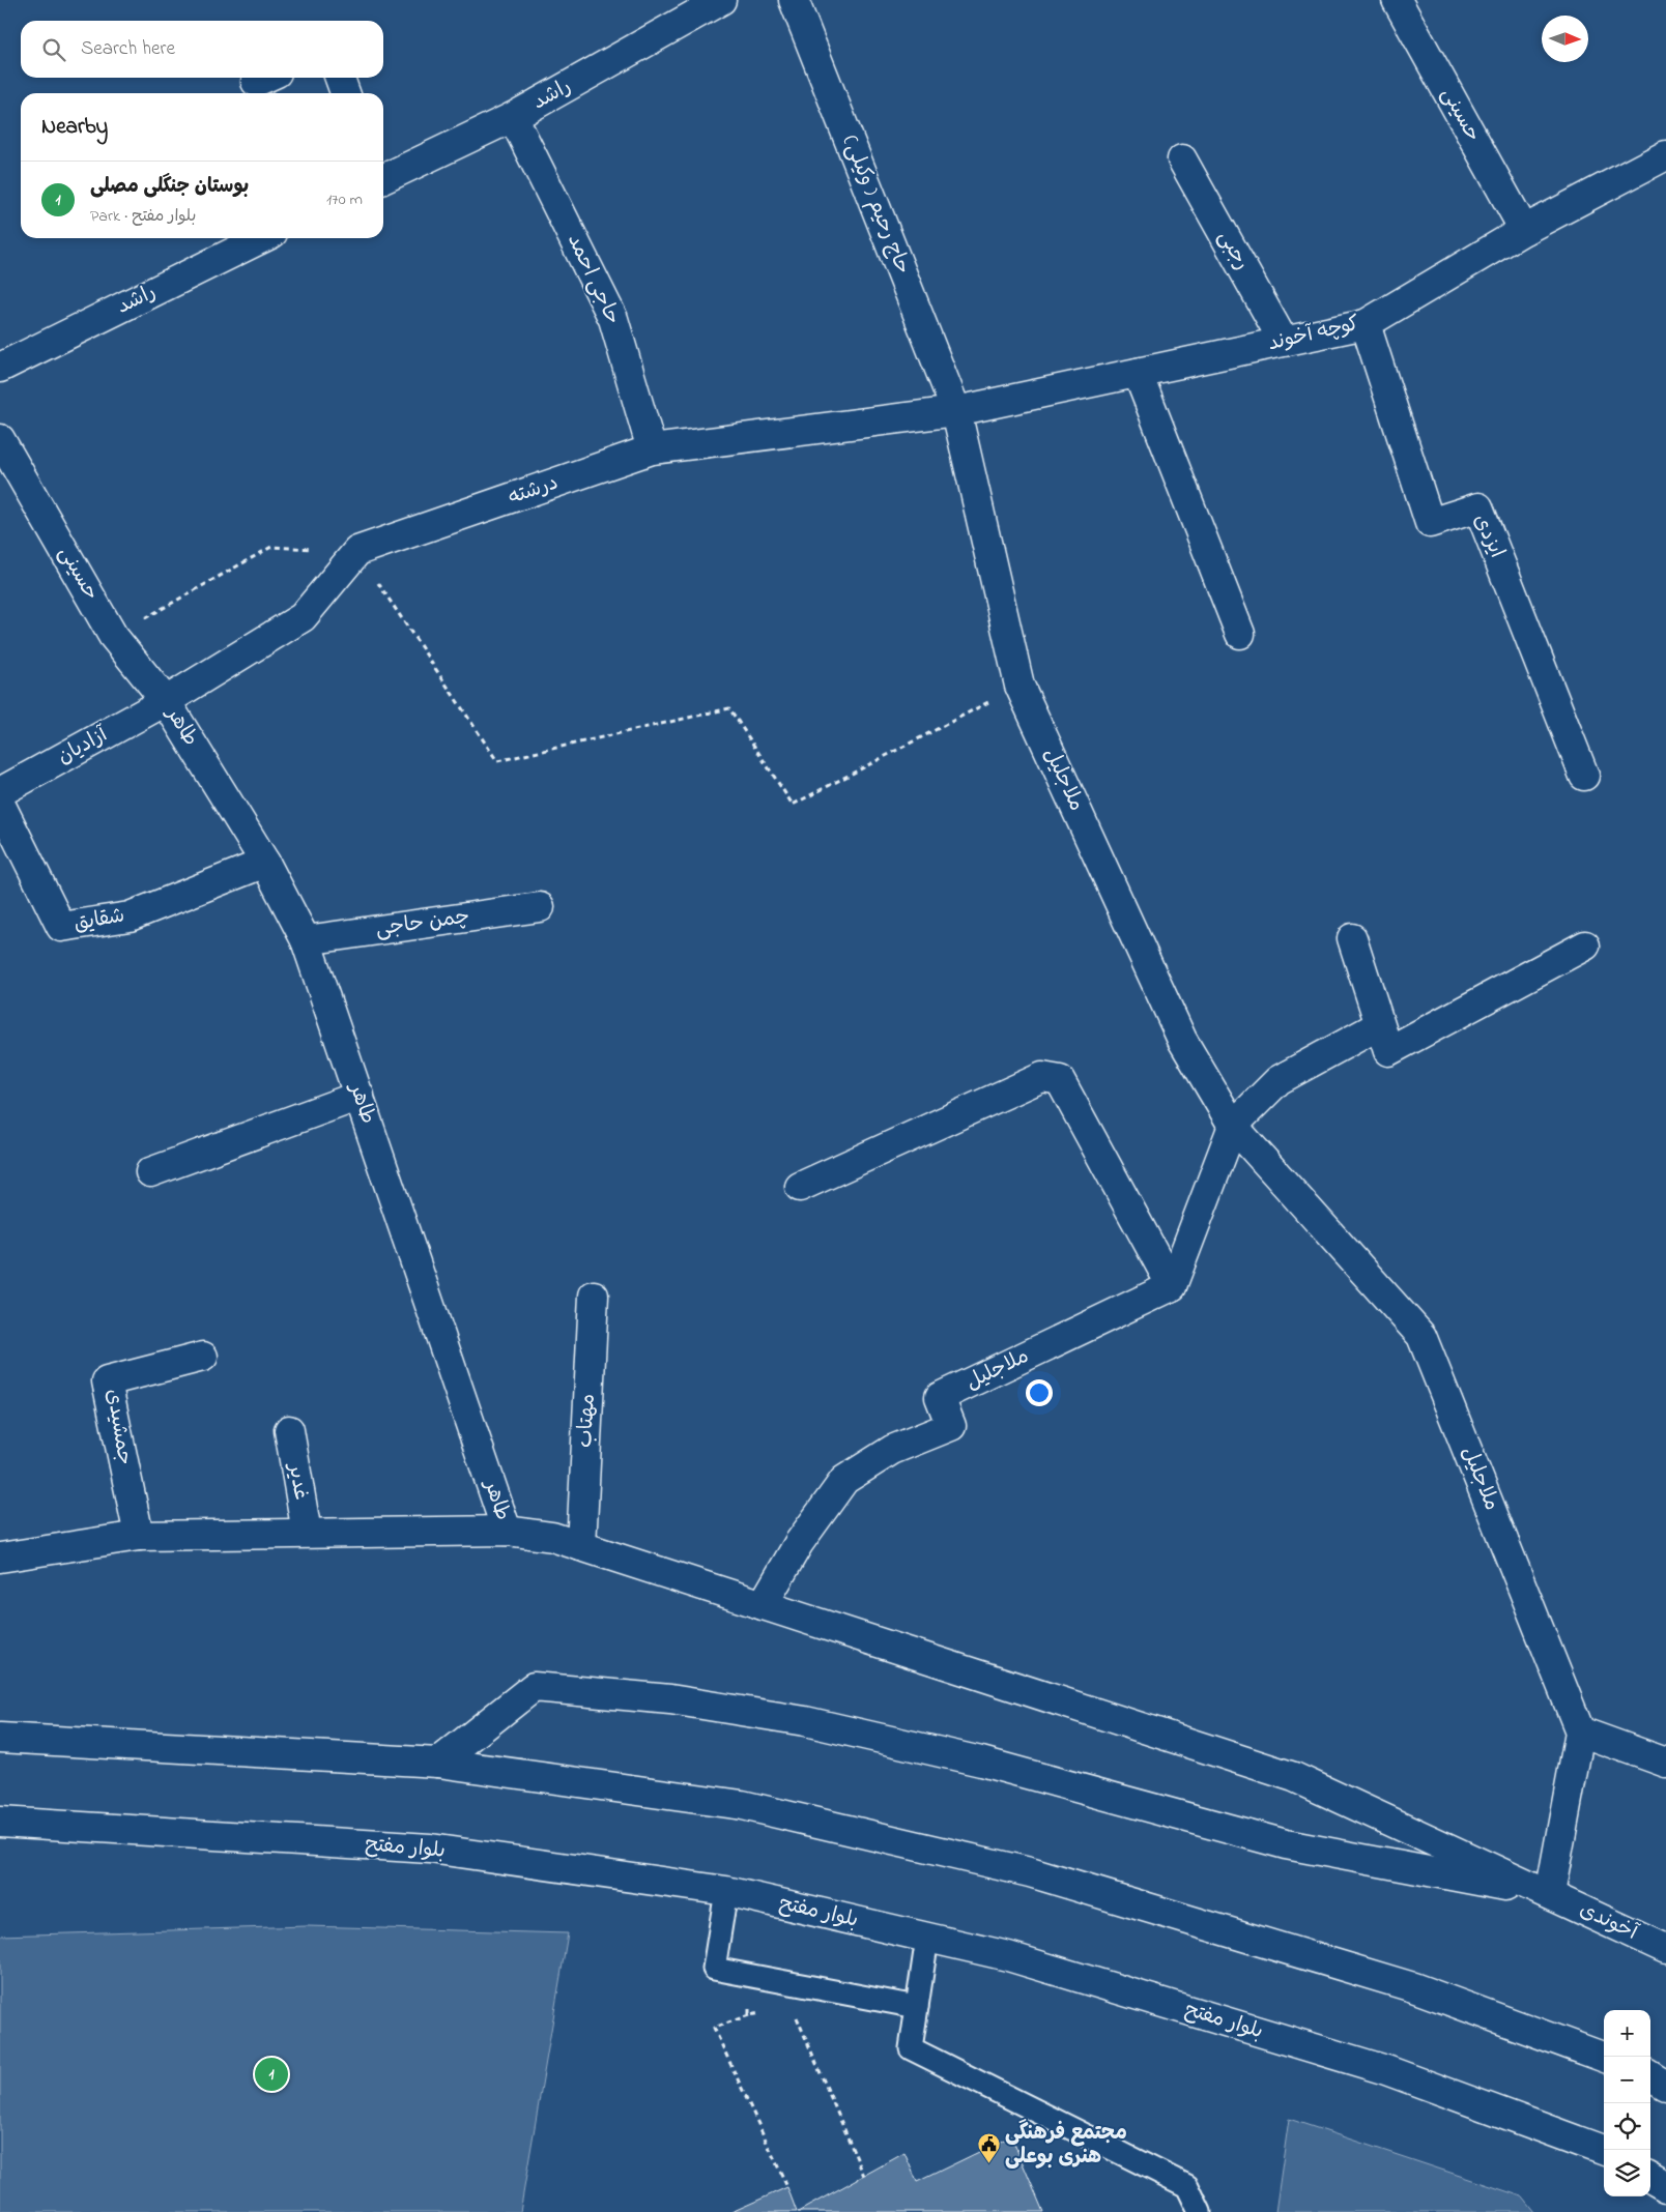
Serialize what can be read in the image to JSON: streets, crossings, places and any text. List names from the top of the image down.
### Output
{
  "streets": {
    "street": [
      "راشد",
      "حسینی",
      "حاج رحیم ( وکیلی)",
      "رجبی",
      "حاجی احمد",
      "کوچه آخوند",
      "درشته",
      "ایزدی",
      "طاهر",
      "آزادیان",
      "ملاجلیل",
      "شقایق",
      "چمن حاجی",
      "مهتاب",
      "جمشیدی",
      "غدیر",
      "بلوار مفتح",
      "آخوندی"
    ]
  },
  "crossings": [
    ["راشد", "حاجی احمد"],
    ["حسینی", "کوچه آخوند"],
    ["حسینی", "طاهر"],
    ["حسینی", "آزادیان"],
    ["حاج رحیم ( وکیلی)", "کوچه آخوند"],
    ["حاج رحیم ( وکیلی)", "درشته"],
    ["حاج رحیم ( وکیلی)", "ملاجلیل"],
    ["رجبی", "کوچه آخوند"],
    ["حاجی احمد", "درشته"],
    ["کوچه آخوند", "درشته"],
    ["کوچه آخوند", "ایزدی"],
    ["کوچه آخوند", "ملاجلیل"],
    ["درشته", "ملاجلیل"],
    ["طاهر", "آزادیان"],
    ["طاهر", "شقایق"],
    ["طاهر", "چمن حاجی"]
  ],
  "places": {
    "public building": ["مجتمع فرهنگی هنری بوعلی"]
  },
  "north": "right",
  "page": {
    "search": "Search here",
    "heading": "Nearby",
    "list": [
      {
        "mark": "1",
        "name": "بوستان جنگلی مصلی",
        "note": "Park · بلوار مفتح",
        "value": "170 m"
      }
    ],
    "map_buttons": ["+", "−"],
    "pins": "1"
  }
}
